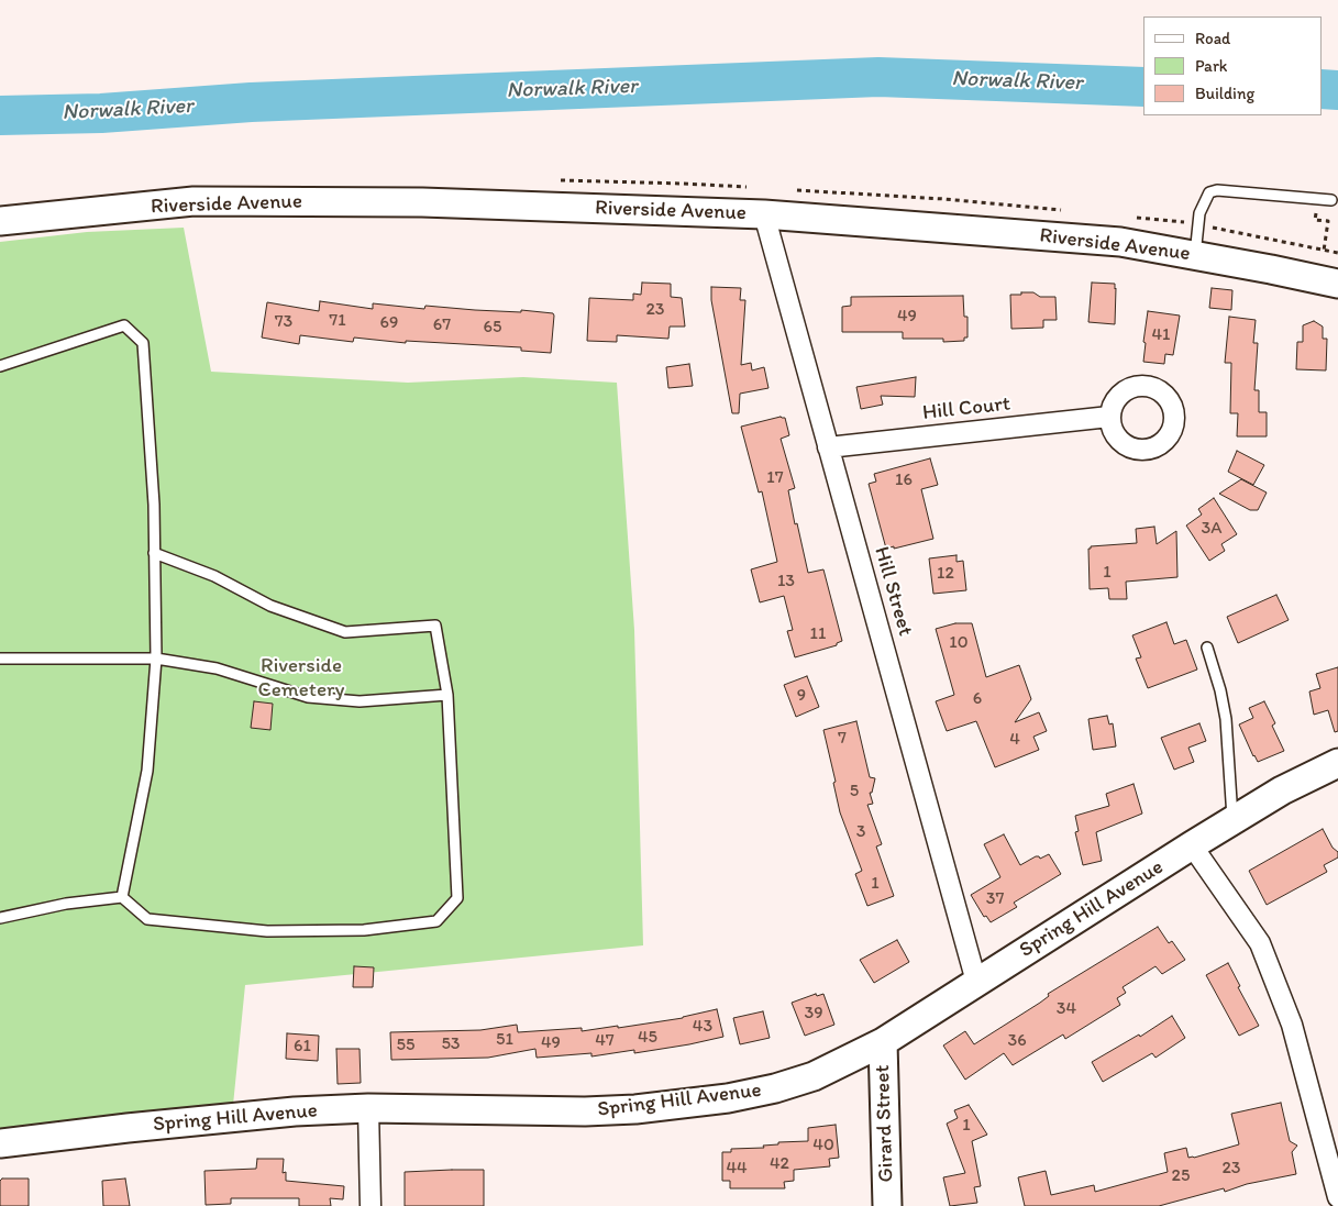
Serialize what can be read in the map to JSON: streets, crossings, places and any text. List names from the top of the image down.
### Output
{
  "streets": {
    "street": [
      "Riverside Avenue",
      "Hill Court",
      "Hill Street",
      "Spring Hill Avenue",
      "Girard Street"
    ]
  },
  "crossings": [
    ["Riverside Avenue", "Hill Street"],
    ["Hill Court", "Hill Street"],
    ["Hill Street", "Spring Hill Avenue"],
    ["Spring Hill Avenue", "Girard Street"]
  ],
  "water": ["Norwalk River"],
  "parks": ["Riverside Cemetery"],
  "house_numbers": [
    "23",
    "49",
    "71",
    "73",
    "69",
    "67",
    "65",
    "41",
    "17",
    "16",
    "3A",
    "1",
    "12",
    "13",
    "11",
    "10",
    "9",
    "6",
    "7",
    "4",
    "5",
    "3",
    "1",
    "37",
    "34",
    "39",
    "43",
    "45",
    "51",
    "47",
    "36",
    "49",
    "53",
    "55",
    "61",
    "1",
    "40",
    "42",
    "44",
    "23",
    "25"
  ],
  "legend": ["Road", "Park", "Building"]
}
